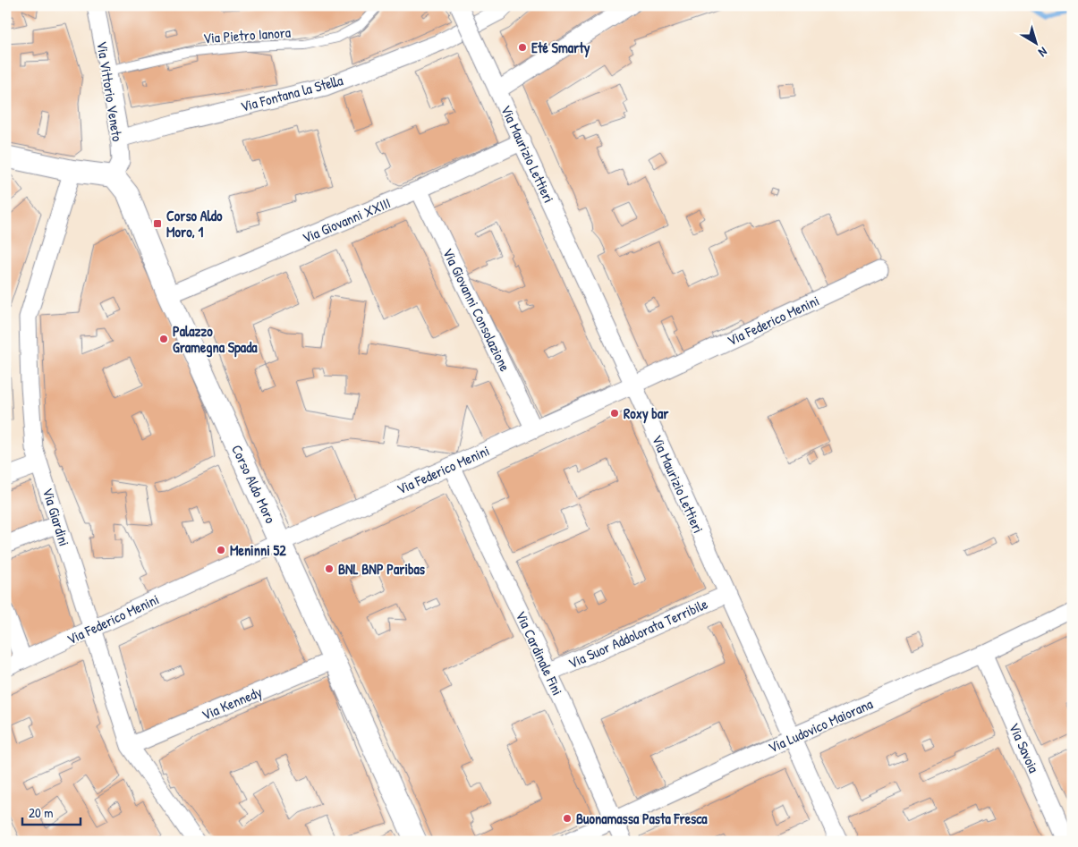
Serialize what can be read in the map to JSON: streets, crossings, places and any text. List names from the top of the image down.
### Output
{
  "streets": {
    "street": [
      "Via Vittorio Veneto",
      "Via Fontana la Stella",
      "Via Maurizio Lettieri",
      "Via Giovanni XXIII",
      "Via Giovanni Consolazione",
      "Via Federico Menini",
      "Corso Aldo Moro",
      "Via Giardini",
      "Via Suor Addolorata Terribile",
      "Via Cardinale Fini",
      "Via Kennedy",
      "Via Ludovico Maiorana",
      "Via Savoia"
    ],
    "lane": ["Via Pietro Ianora"]
  },
  "crossings": [
    ["Via Pietro Ianora", "Via Vittorio Veneto"],
    ["Via Vittorio Veneto", "Via Fontana la Stella"],
    ["Via Vittorio Veneto", "Corso Aldo Moro"],
    ["Via Maurizio Lettieri", "Via Giovanni XXIII"],
    ["Via Maurizio Lettieri", "Via Federico Menini"],
    ["Via Maurizio Lettieri", "Via Suor Addolorata Terribile"],
    ["Via Maurizio Lettieri", "Via Ludovico Maiorana"],
    ["Via Giovanni XXIII", "Via Giovanni Consolazione"],
    ["Via Giovanni XXIII", "Corso Aldo Moro"],
    ["Via Giovanni Consolazione", "Via Federico Menini"],
    ["Via Federico Menini", "Corso Aldo Moro"],
    ["Via Federico Menini", "Via Giardini"],
    ["Via Federico Menini", "Via Cardinale Fini"],
    ["Corso Aldo Moro", "Via Kennedy"],
    ["Via Giardini", "Via Kennedy"],
    ["Via Suor Addolorata Terribile", "Via Cardinale Fini"],
    ["Via Cardinale Fini", "Via Ludovico Maiorana"],
    ["Via Ludovico Maiorana", "Via Savoia"]
  ],
  "places": {
    "other": [
      "Eté Smarty",
      "Palazzo Gramegna Spada",
      "Roxy bar",
      "Meninni 52",
      "BNL BNP Paribas",
      "Buonamassa Pasta Fresca"
    ],
    "transit": ["Corso Aldo Moro, 1"]
  },
  "scale_bar": "20 m",
  "north": "bottom right"
}
